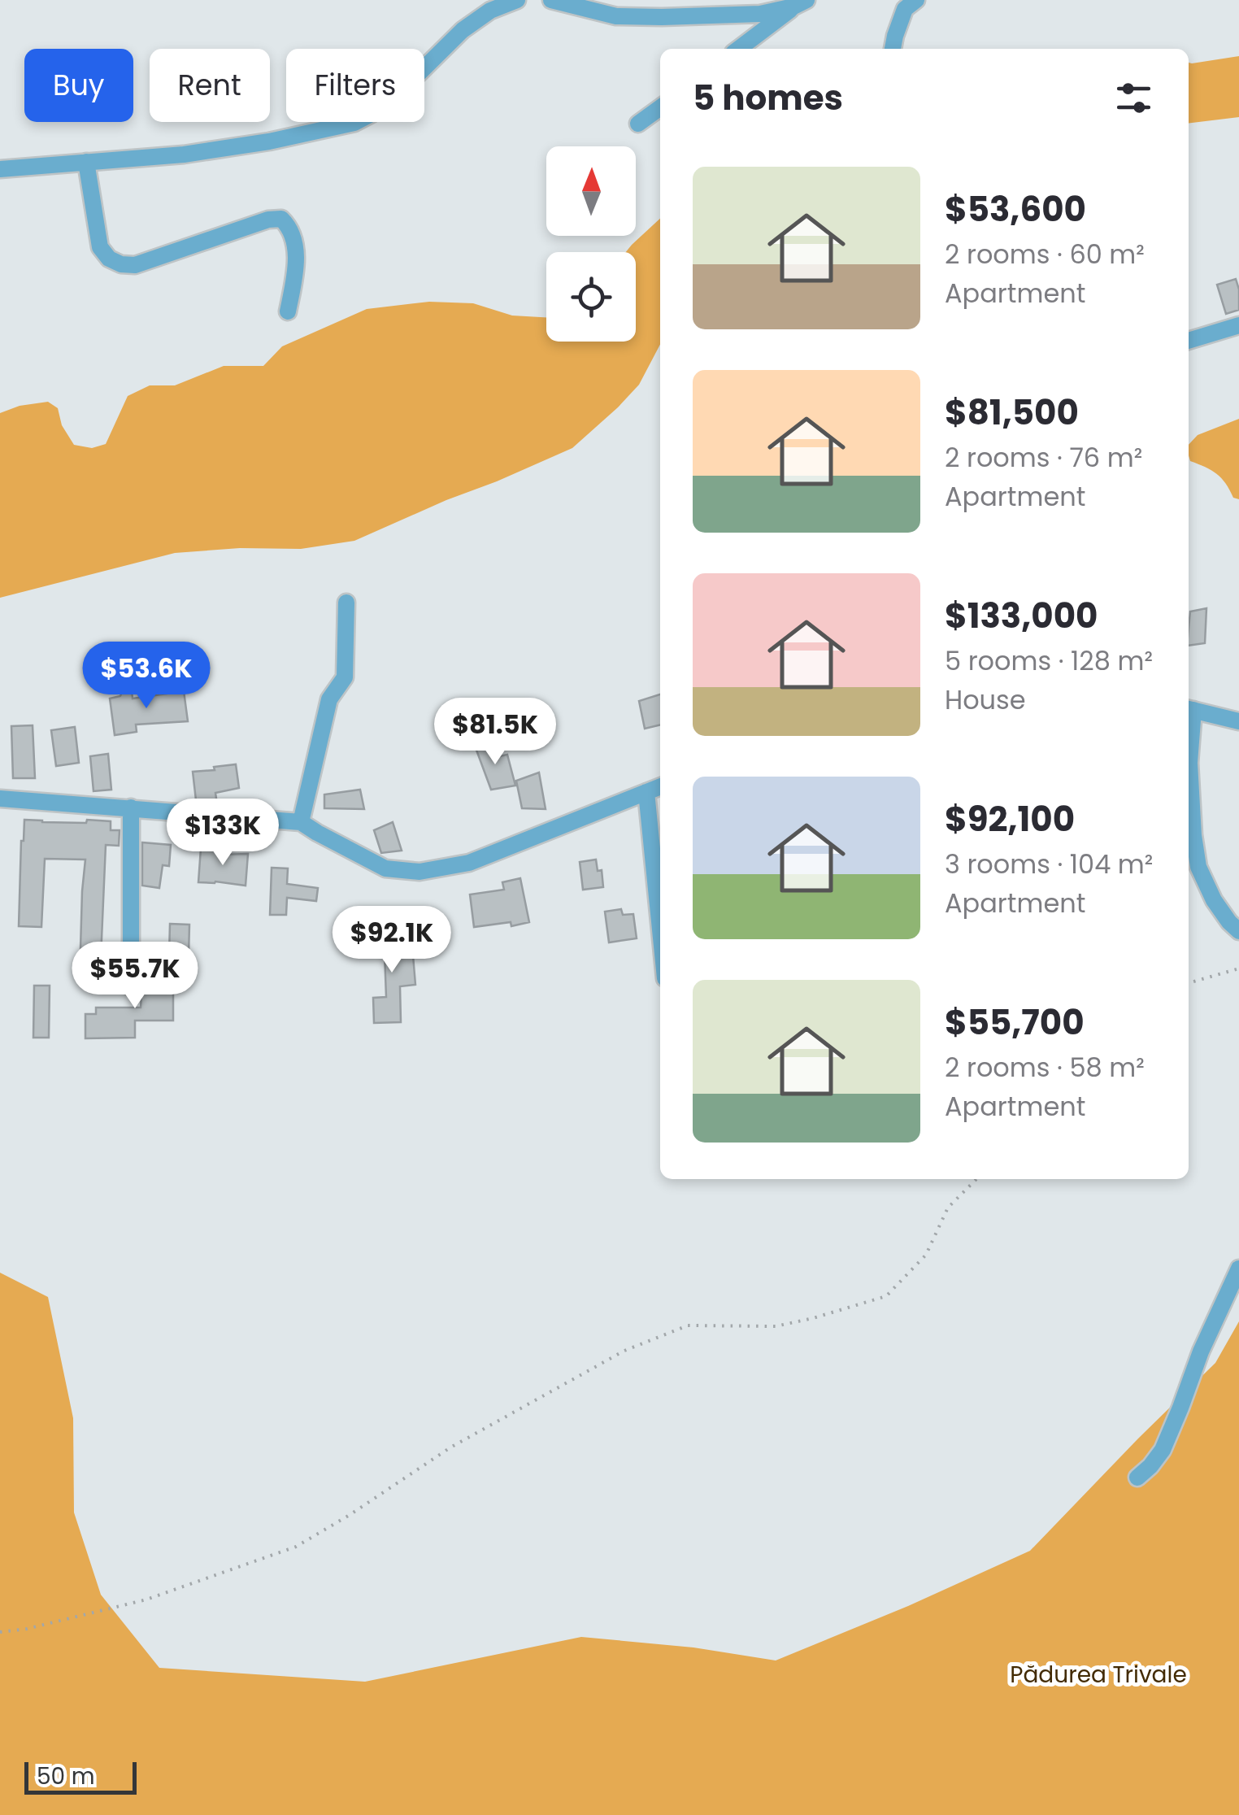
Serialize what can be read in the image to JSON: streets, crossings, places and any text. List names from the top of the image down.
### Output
{
  "parks": ["Pădurea Trivale"],
  "scale_bar": "50 m",
  "north": "top",
  "page": {
    "chip": ["Buy", "Rent", "Filters"],
    "heading": "5 homes",
    "list": [
      {
        "name": "$53,600",
        "note": "2 rooms · 60 m² · Apartment"
      },
      {
        "name": "$81,500",
        "note": "2 rooms · 76 m² · Apartment"
      },
      {
        "name": "$133,000",
        "note": "5 rooms · 128 m² · House"
      },
      {
        "name": "$92,100",
        "note": "3 rooms · 104 m² · Apartment"
      },
      {
        "name": "$55,700",
        "note": "2 rooms · 58 m² · Apartment"
      }
    ],
    "price": [
      "$53.6K",
      "$81.5K",
      "$133K",
      "$92.1K",
      "$55.7K"
    ],
    "scale": "50 m"
  }
}
